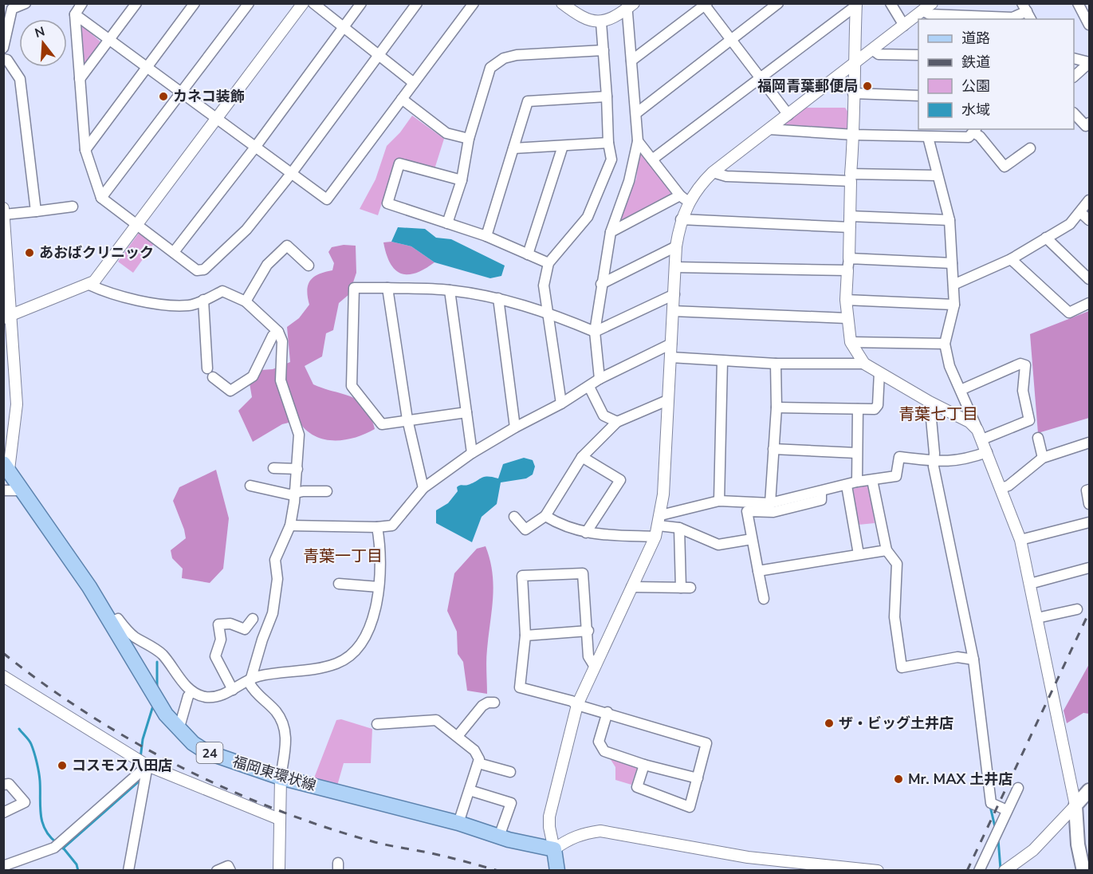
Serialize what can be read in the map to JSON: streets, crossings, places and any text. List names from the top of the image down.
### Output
{
  "streets": {
    "main road": ["24", "福岡東環状線"]
  },
  "districts": ["青葉七丁目", "青葉一丁目"],
  "places": [
    "福岡青葉郵便局",
    "カネコ装飾",
    "あおばクリニック",
    "ザ・ビッグ土井店",
    "コスモス八田店",
    "Mr. MAX 土井店"
  ],
  "legend": [
    "道路",
    "鉄道",
    "公園",
    "水域"
  ],
  "north": "top"
}
